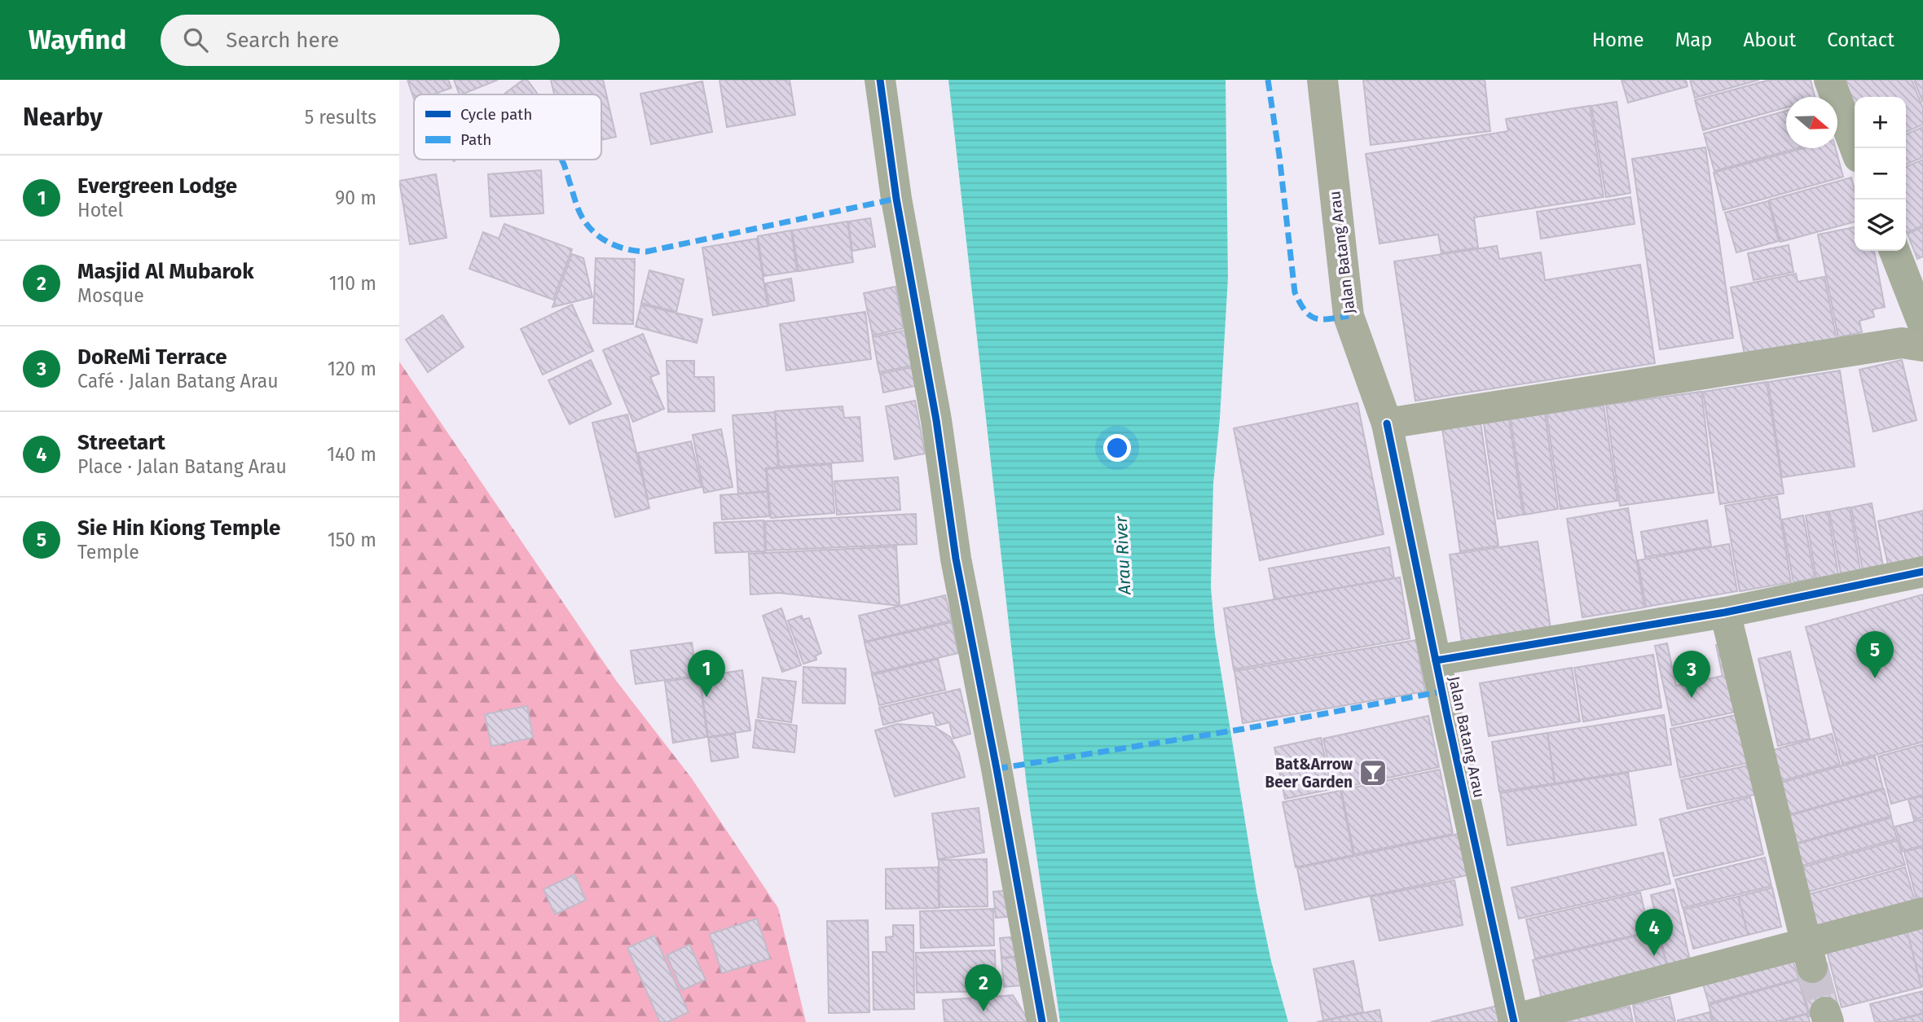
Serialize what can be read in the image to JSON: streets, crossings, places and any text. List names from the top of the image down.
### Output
{
  "streets": {
    "main road": ["Jalan Batang Arau"]
  },
  "water": ["Arau River"],
  "places": {
    "bar": ["Bat&Arrow Beer Garden"]
  },
  "legend": ["Cycle path", "Path"],
  "north": "right",
  "page": {
    "header": "Wayfind",
    "search": "Search here",
    "nav": [
      "Home",
      "Map",
      "About",
      "Contact"
    ],
    "heading": ["Nearby", "5 results"],
    "map_buttons": ["+", "−"],
    "list": [
      {
        "mark": "1",
        "name": "Evergreen Lodge",
        "note": "Hotel",
        "value": "90 m"
      },
      {
        "mark": "2",
        "name": "Masjid Al Mubarok",
        "note": "Mosque",
        "value": "110 m"
      },
      {
        "mark": "3",
        "name": "DoReMi Terrace",
        "note": "Café · Jalan Batang Arau",
        "value": "120 m"
      },
      {
        "mark": "4",
        "name": "Streetart",
        "note": "Place · Jalan Batang Arau",
        "value": "140 m"
      },
      {
        "mark": "5",
        "name": "Sie Hin Kiong Temple",
        "note": "Temple",
        "value": "150 m"
      }
    ],
    "pins": [
      "5",
      "1",
      "3",
      "4",
      "2"
    ]
  }
}
